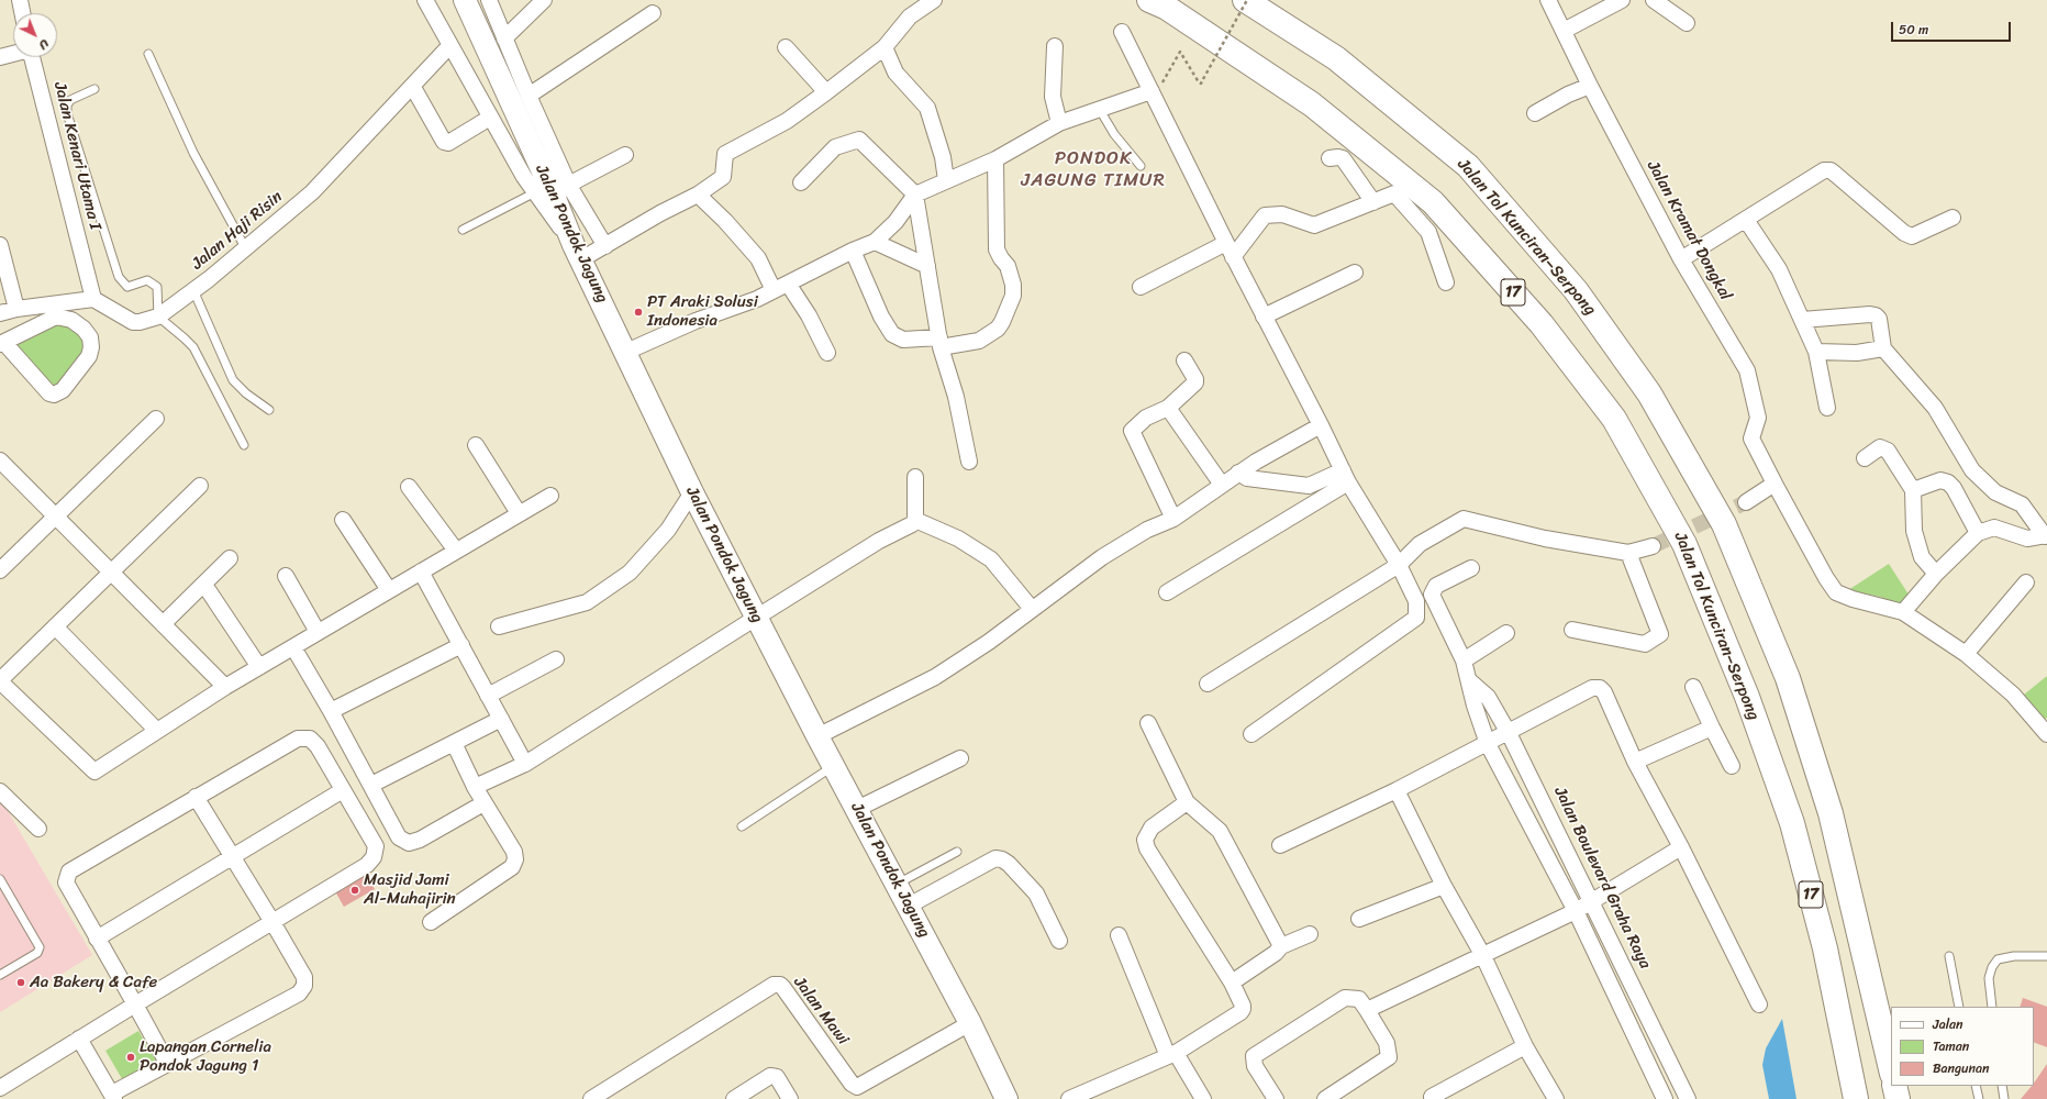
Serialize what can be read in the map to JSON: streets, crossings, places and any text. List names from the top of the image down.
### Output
{
  "streets": {
    "highway": ["Jalan Tol Kunciran–Serpong", "17"],
    "street": [
      "Jalan Kenari Utama I",
      "Jalan Haji Risin",
      "Jalan Kramat Dongkal",
      "Jalan Pondok Jagung",
      "Jalan Boulevard Graha Raya",
      "Jalan Mawi"
    ]
  },
  "crossings": [
    ["Jalan Kenari Utama I", "Jalan Haji Risin"],
    ["Jalan Pondok Jagung", "Jalan Mawi"]
  ],
  "districts": ["PONDOK JAGUNG TIMUR"],
  "places": [
    "PT Araki Solusi Indonesia",
    "Masjid Jami Al-Muhajirin",
    "Aa Bakery & Cafe",
    "Lapangan Cornelia Pondok Jagung 1"
  ],
  "legend": ["Jalan", "Taman", "Bangunan"],
  "scale_bar": "50 m",
  "north": "bottom right"
}
